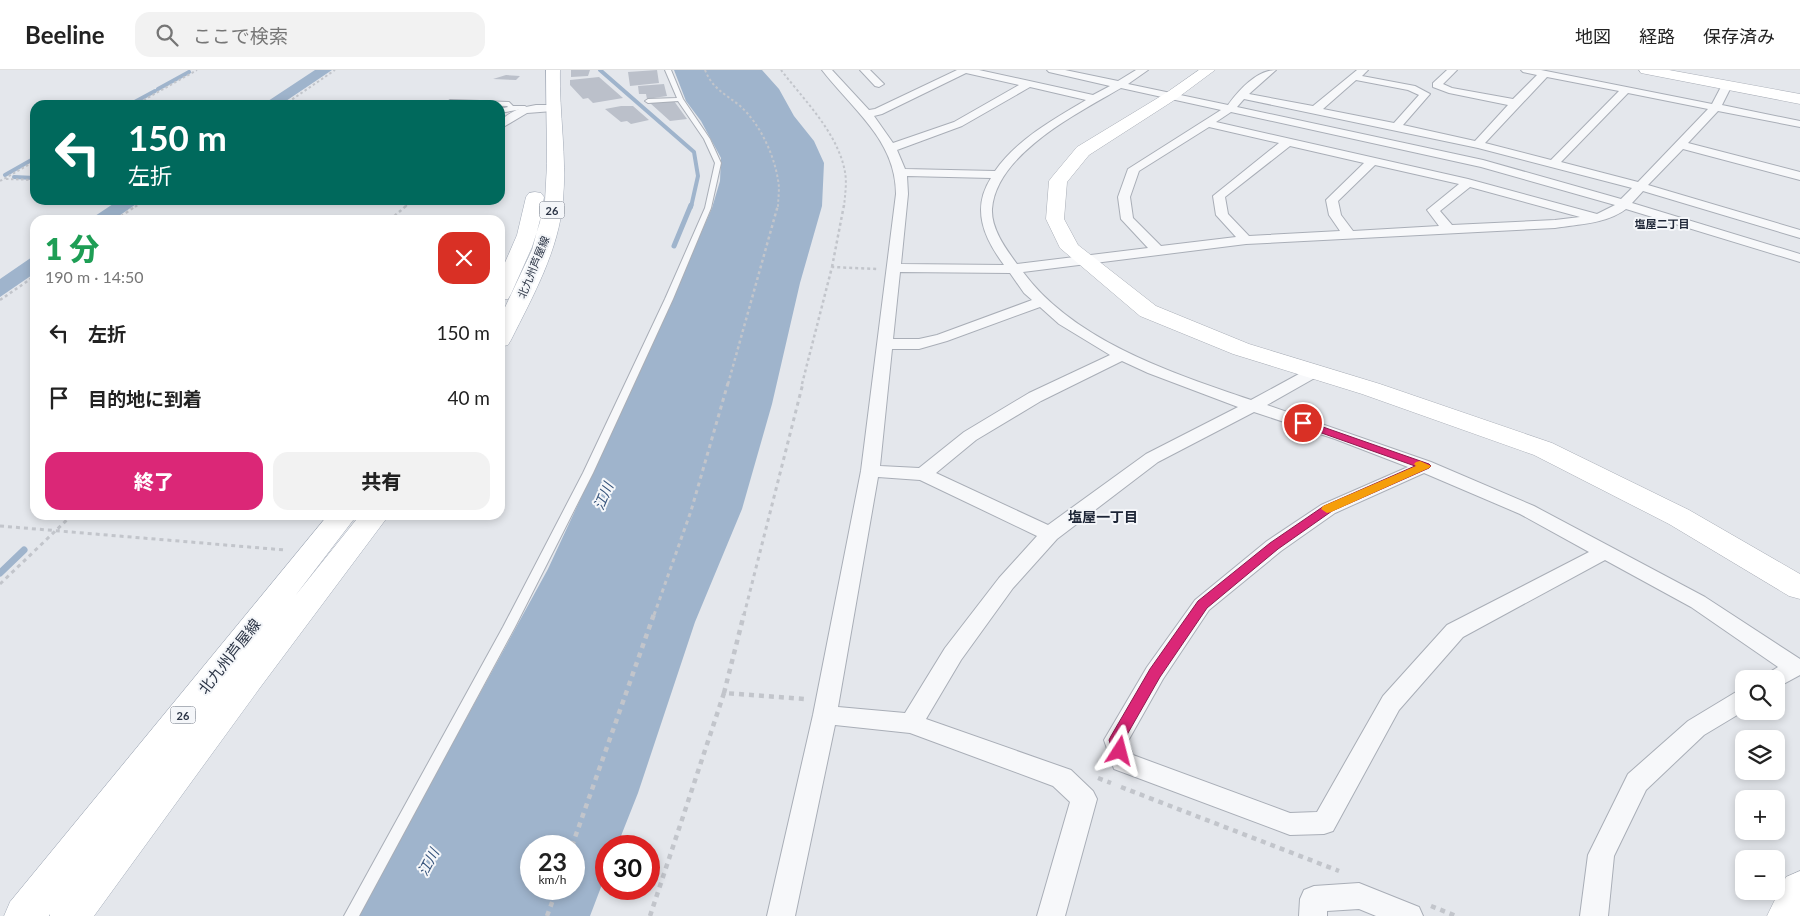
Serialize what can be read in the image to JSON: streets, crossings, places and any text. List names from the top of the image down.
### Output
{
  "streets": {
    "main road": ["26", "北九州芦屋線"]
  },
  "districts": ["塩屋二丁目", "塩屋一丁目"],
  "water": ["江川"],
  "page": {
    "header": "Beeline",
    "search": "ここで検索",
    "nav": ["地図", "経路", "保存済み"],
    "turn": ["150 m", "左折"],
    "heading": ["1 分", "190 m · 14:50"],
    "list": [
      {
        "name": "左折",
        "value": "150 m"
      },
      {
        "name": "目的地に到着",
        "value": "40 m"
      }
    ],
    "buttons": ["終了", "共有"],
    "map_buttons": ["+", "−"],
    "speed": "23 km/h",
    "limit": "30"
  }
}
